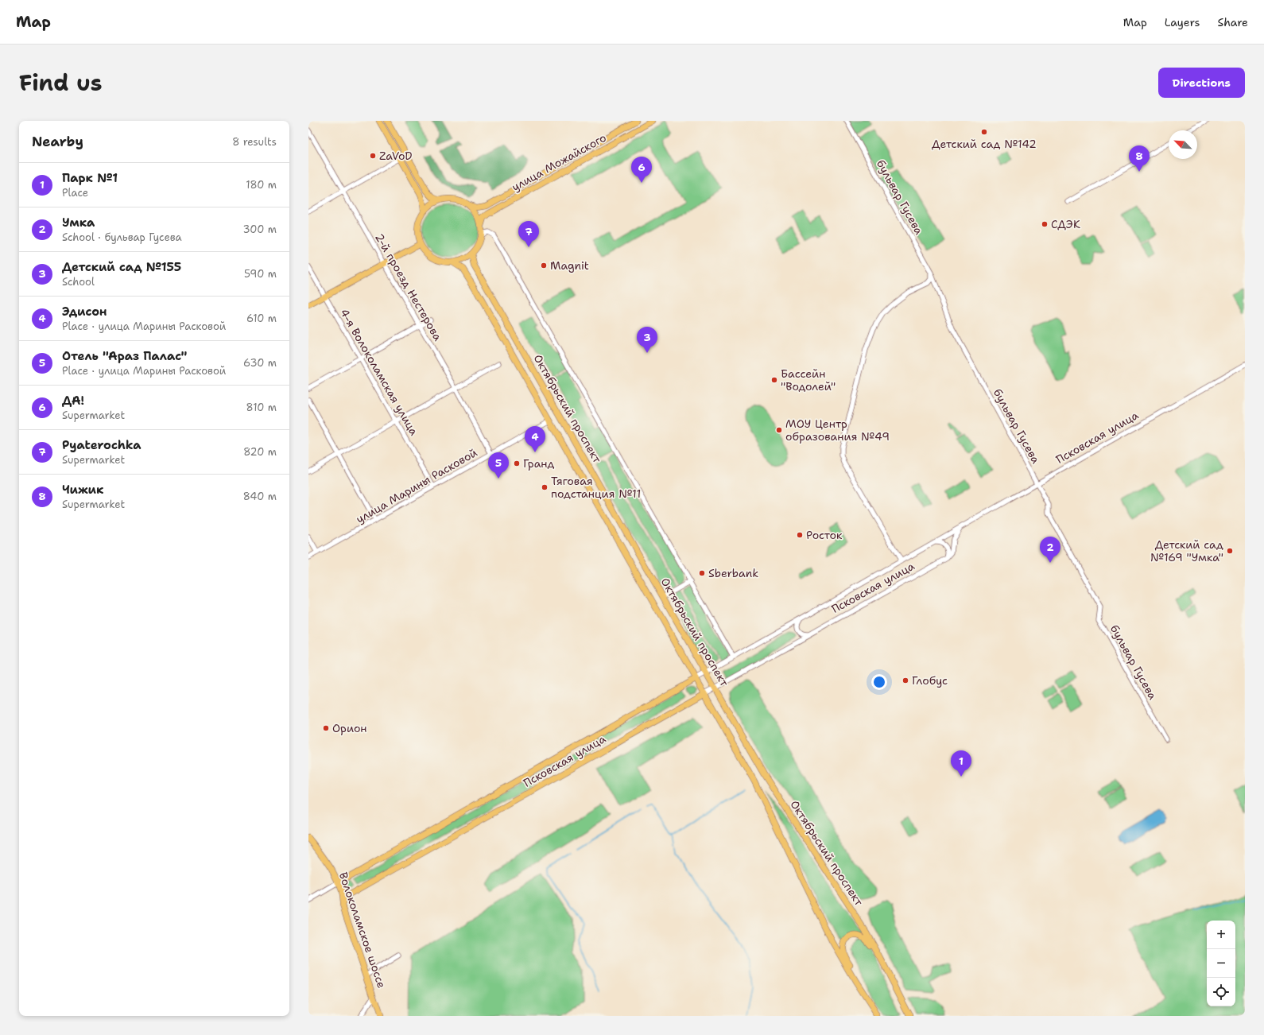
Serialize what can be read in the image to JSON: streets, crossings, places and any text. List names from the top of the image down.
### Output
{
  "streets": {
    "main road": [
      "улица Можайского",
      "Октябрьский проспект",
      "Псковская улица",
      "Волоколамское шоссе"
    ],
    "street": [
      "бульвар Гусева",
      "2-й проезд Нестерова",
      "4-я Волоколамская улица",
      "улица Марины Расковой"
    ]
  },
  "crossings": [
    ["улица Можайского", "Октябрьский проспект"],
    ["бульвар Гусева", "Псковская улица"],
    ["2-й проезд Нестерова", "улица Марины Расковой"],
    ["4-я Волоколамская улица", "улица Марины Расковой"],
    ["Октябрьский проспект", "Псковская улица"],
    ["Октябрьский проспект", "улица Марины Расковой"],
    ["Псковская улица", "Волоколамское шоссе"]
  ],
  "places": [
    "Детский сад №142",
    "ZaVoD",
    "СДЭК",
    "Magnit",
    "Бассейн \"Водолей\"",
    "МОУ Центр образования №49",
    "Гранд",
    "Тяговая подстанция №11",
    "Росток",
    "Детский сад №169 \"Умка\"",
    "Sberbank",
    "Глобус",
    "Орион"
  ],
  "north": "top left",
  "page": {
    "header": "Map",
    "nav": ["Map", "Layers", "Share"],
    "title": "Find us",
    "buttons": "Directions",
    "heading": ["Nearby", "8 results"],
    "pins": [
      "8",
      "6",
      "7",
      "3",
      "4",
      "5",
      "2",
      "1"
    ],
    "list": [
      {
        "mark": "1",
        "name": "Парк №1",
        "note": "Place",
        "value": "180 m"
      },
      {
        "mark": "2",
        "name": "Умка",
        "note": "School · бульвар Гусева",
        "value": "300 m"
      },
      {
        "mark": "3",
        "name": "Детский сад №155",
        "note": "School",
        "value": "590 m"
      },
      {
        "mark": "4",
        "name": "Эдисон",
        "note": "Place · улица Марины Расковой",
        "value": "610 m"
      },
      {
        "mark": "5",
        "name": "Отель \"Араз Палас\"",
        "note": "Place · улица Марины Расковой",
        "value": "630 m"
      },
      {
        "mark": "6",
        "name": "ДА!",
        "note": "Supermarket",
        "value": "810 m"
      },
      {
        "mark": "7",
        "name": "Pyaterochka",
        "note": "Supermarket",
        "value": "820 m"
      },
      {
        "mark": "8",
        "name": "Чижик",
        "note": "Supermarket",
        "value": "840 m"
      }
    ],
    "map_buttons": ["+", "−"]
  }
}
